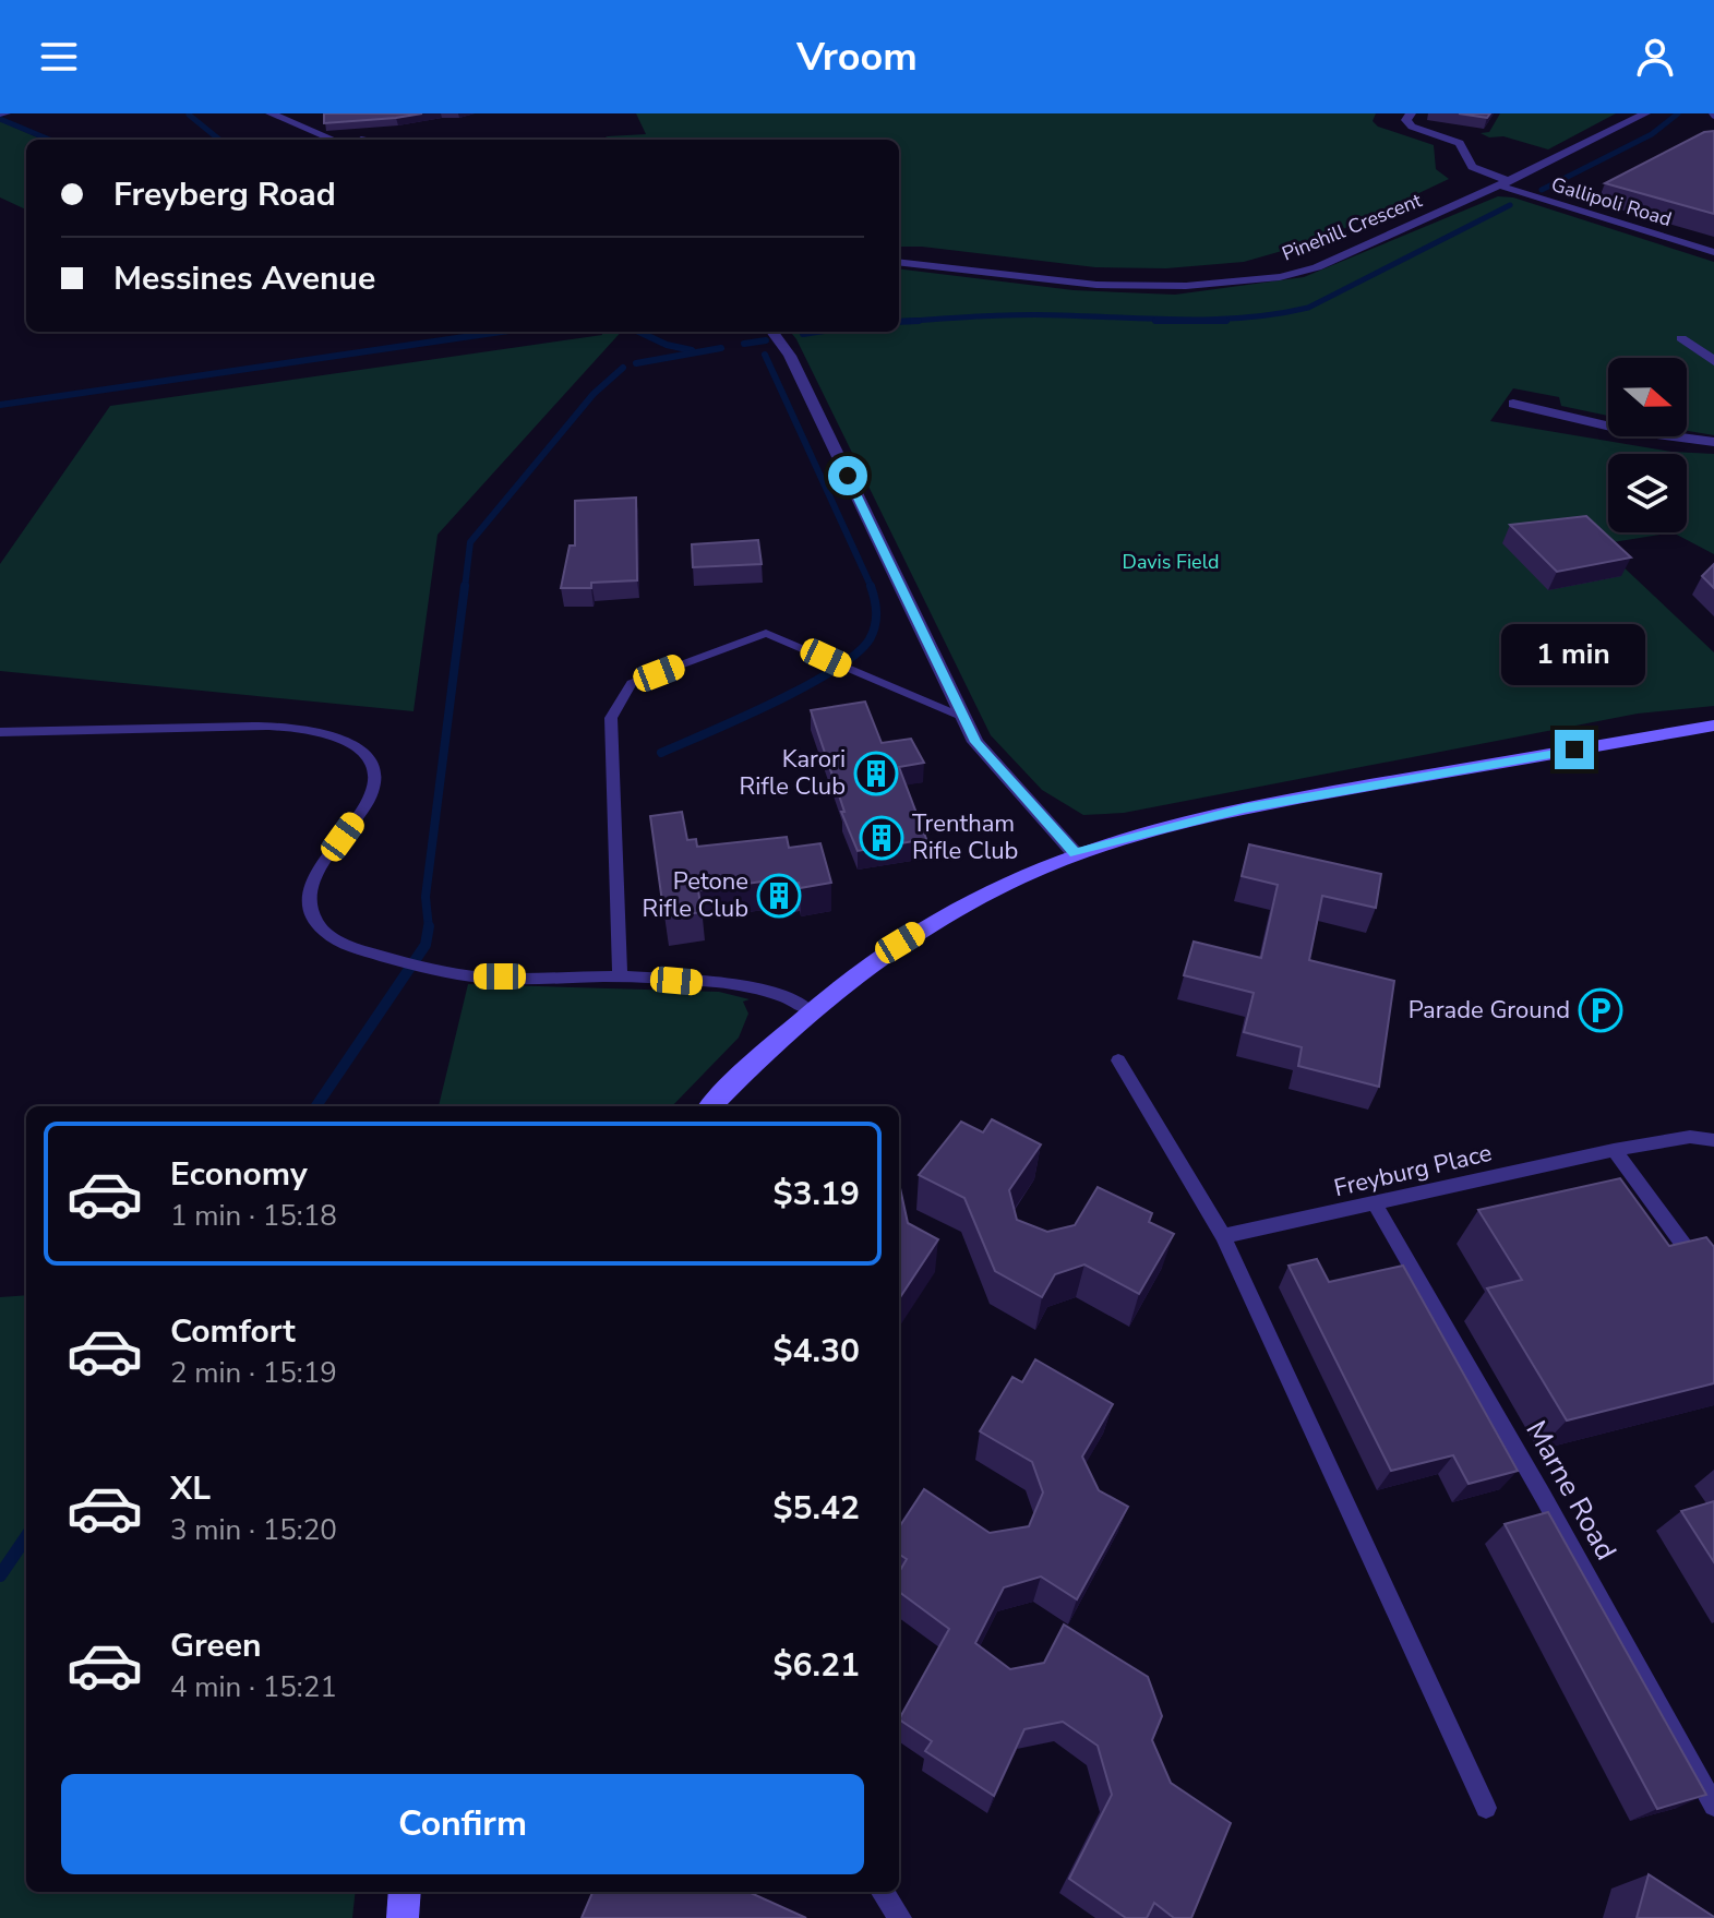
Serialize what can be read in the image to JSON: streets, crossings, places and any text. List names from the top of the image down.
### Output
{
  "streets": {
    "street": ["Gallipoli Road", "Pinehill Crescent"],
    "lane": ["Freyburg Place", "Marne Road"]
  },
  "crossings": [
    ["Gallipoli Road", "Pinehill Crescent"],
    ["Freyburg Place", "Marne Road"]
  ],
  "parks": ["Davis Field"],
  "places": {
    "building": ["Karori Rifle Club", "Trentham Rifle Club", "Petone Rifle Club"],
    "parking": ["Parade Ground"]
  },
  "north": "right",
  "page": {
    "header": "Vroom",
    "banner": ["Freyberg Road", "Messines Avenue"],
    "bubble": "1 min",
    "list": [
      {
        "name": "Economy",
        "note": "1 min · 15:18",
        "value": "$3.19"
      },
      {
        "name": "Comfort",
        "note": "2 min · 15:19",
        "value": "$4.30"
      },
      {
        "name": "XL",
        "note": "3 min · 15:20",
        "value": "$5.42"
      },
      {
        "name": "Green",
        "note": "4 min · 15:21",
        "value": "$6.21"
      }
    ],
    "buttons": "Confirm"
  }
}
